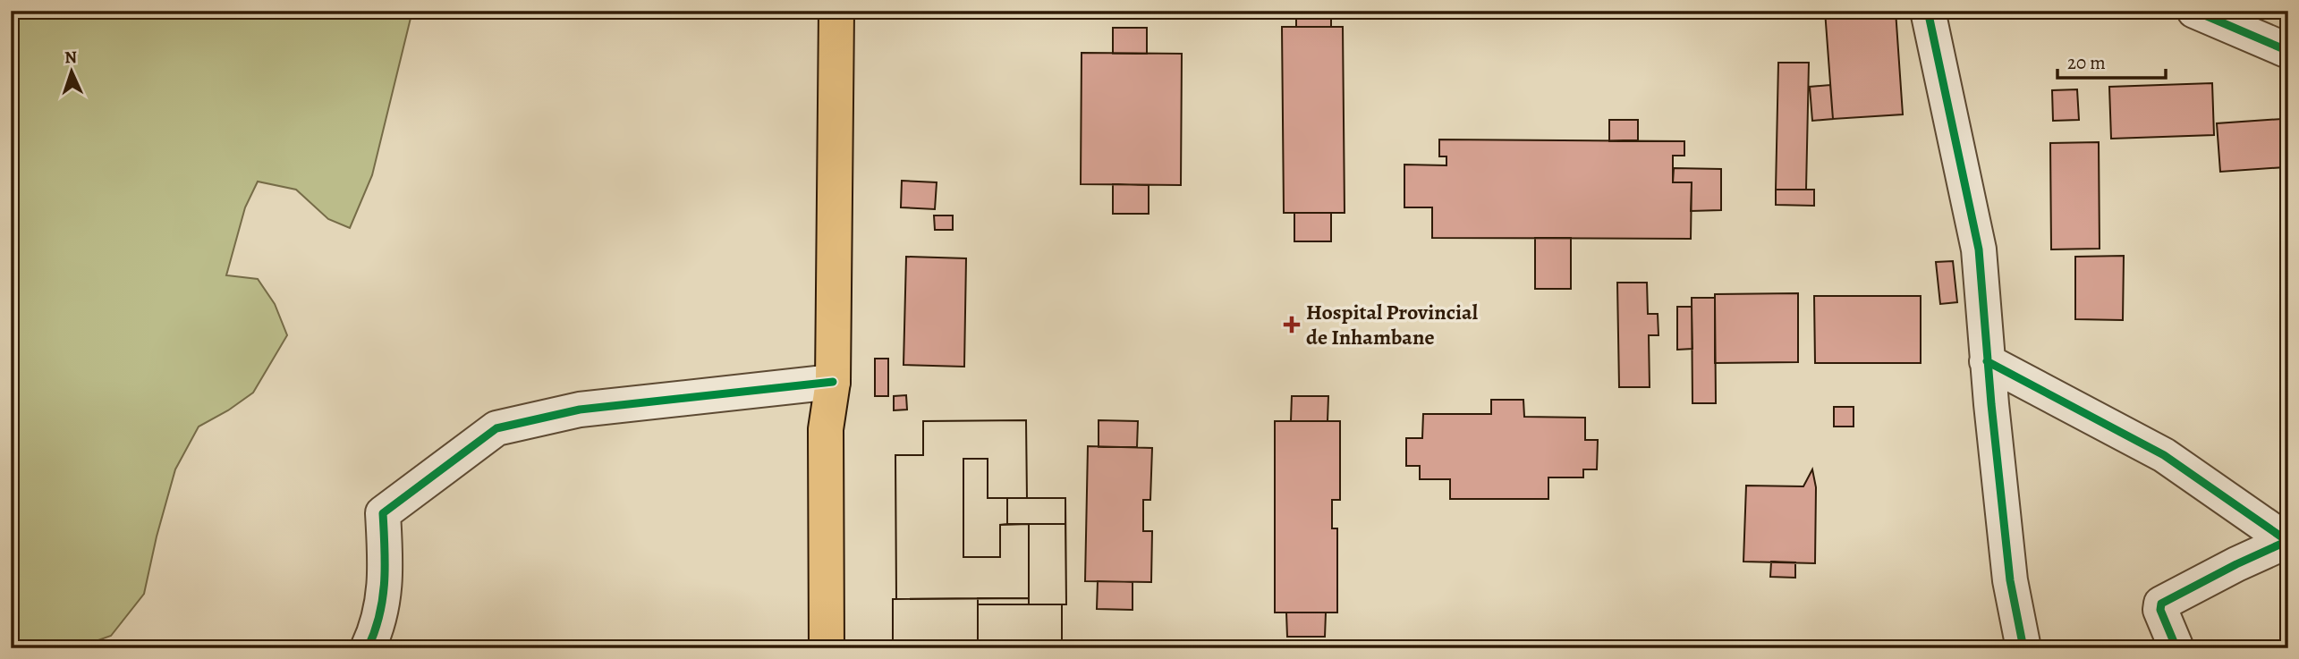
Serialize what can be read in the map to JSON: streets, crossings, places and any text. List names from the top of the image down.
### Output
{
  "places": {
    "health": ["Hospital Provincial de Inhambane"]
  },
  "scale_bar": "20 m",
  "north": "top"
}
